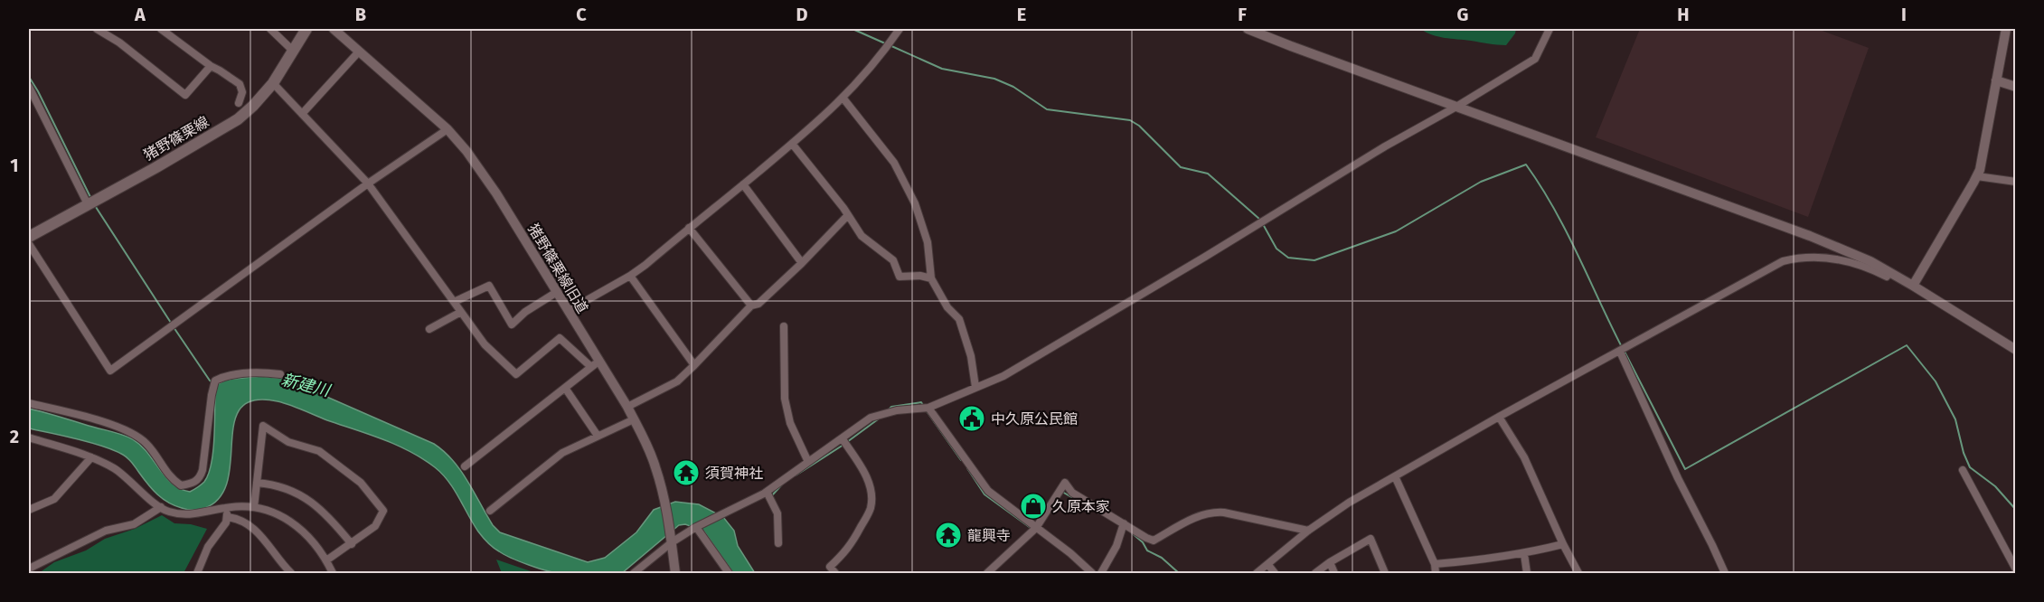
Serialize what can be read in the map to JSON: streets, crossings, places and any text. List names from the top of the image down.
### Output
{
  "streets": {
    "main road": ["猪野篠栗線"],
    "street": ["猪野篠栗線旧道"]
  },
  "water": ["新建川"],
  "places": {
    "public building": ["中久原公民館"],
    "temple": ["須賀神社", "龍興寺"],
    "shop": ["久原本家"]
  },
  "grid": {
    "columns": [
      "A",
      "B",
      "C",
      "D",
      "E",
      "F",
      "G",
      "H",
      "I"
    ],
    "rows": ["1", "2"]
  }
}
